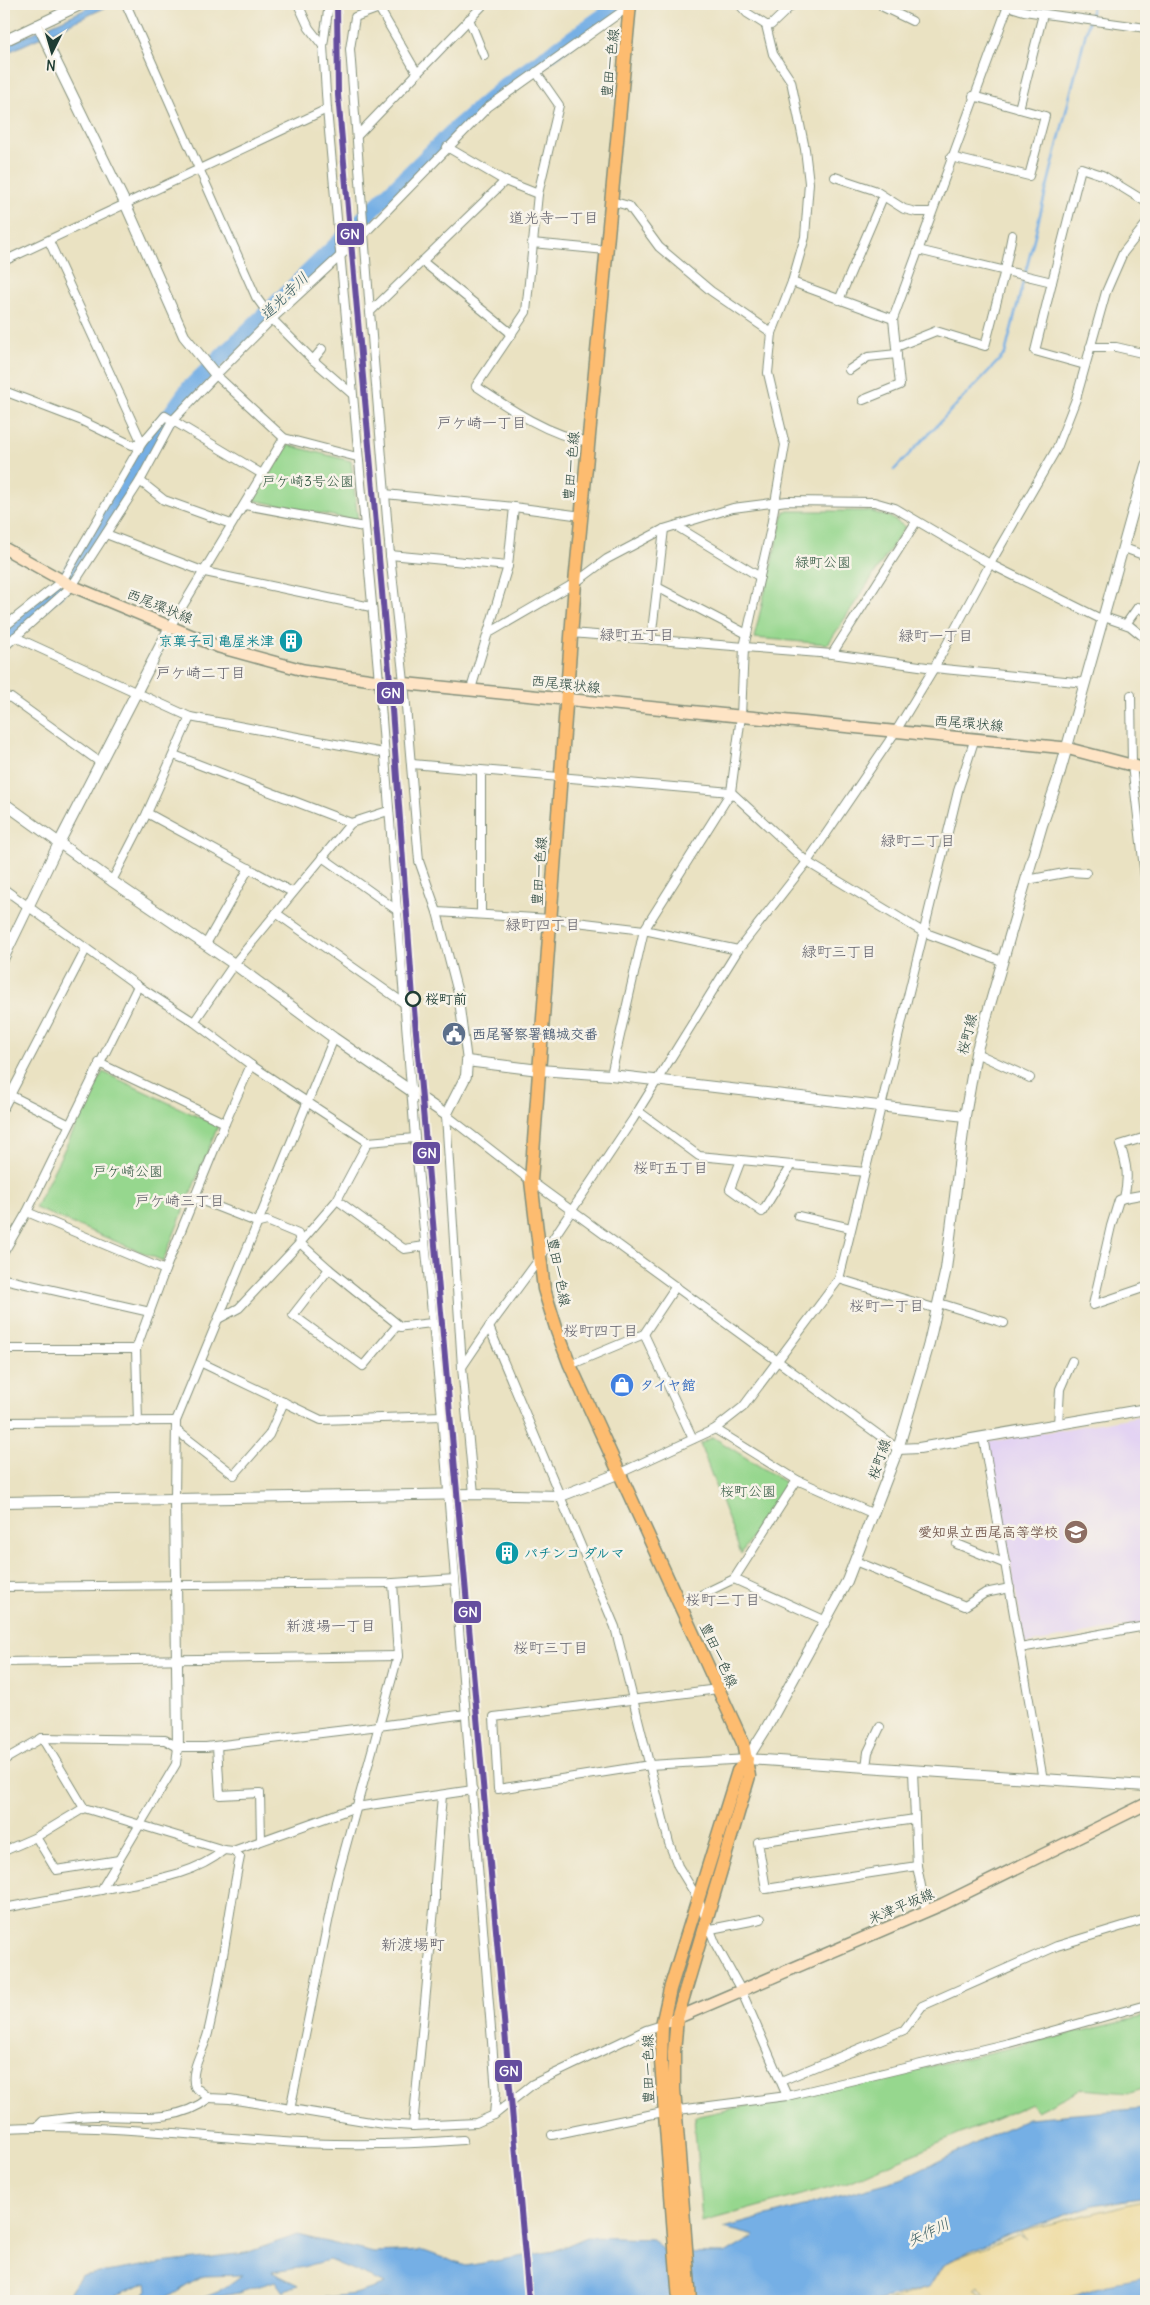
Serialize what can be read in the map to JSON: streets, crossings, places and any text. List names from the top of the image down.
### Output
{
  "streets": {
    "main road": ["豊田一色線", "西尾環状線", "米津平坂線"],
    "street": ["桜町線"]
  },
  "crossings": [
    ["豊田一色線", "西尾環状線"],
    ["豊田一色線", "桜町線"],
    ["豊田一色線", "米津平坂線"],
    ["西尾環状線", "桜町線"]
  ],
  "districts": [
    "道光寺一丁目",
    "戸ケ崎一丁目",
    "緑町五丁目",
    "緑町一丁目",
    "戸ケ崎二丁目",
    "緑町二丁目",
    "緑町四丁目",
    "緑町三丁目",
    "桜町五丁目",
    "戸ケ崎三丁目",
    "桜町一丁目",
    "桜町四丁目",
    "桜町二丁目",
    "新渡場一丁目",
    "桜町三丁目",
    "新渡場町"
  ],
  "water": ["道光寺川", "矢作川"],
  "parks": [
    "戸ケ崎3号公園",
    "緑町公園",
    "戸ケ崎公園",
    "桜町公園"
  ],
  "places": {
    "building": ["京菓子司 亀屋米津", "パチンコ ダルマ"],
    "other": ["桜町前"],
    "public building": ["西尾警察署鶴城交番"],
    "shop": ["タイヤ館"],
    "school or university": ["愛知県立西尾高等学校"]
  },
  "lines": ["transit line GN"],
  "north": "bottom"
}
